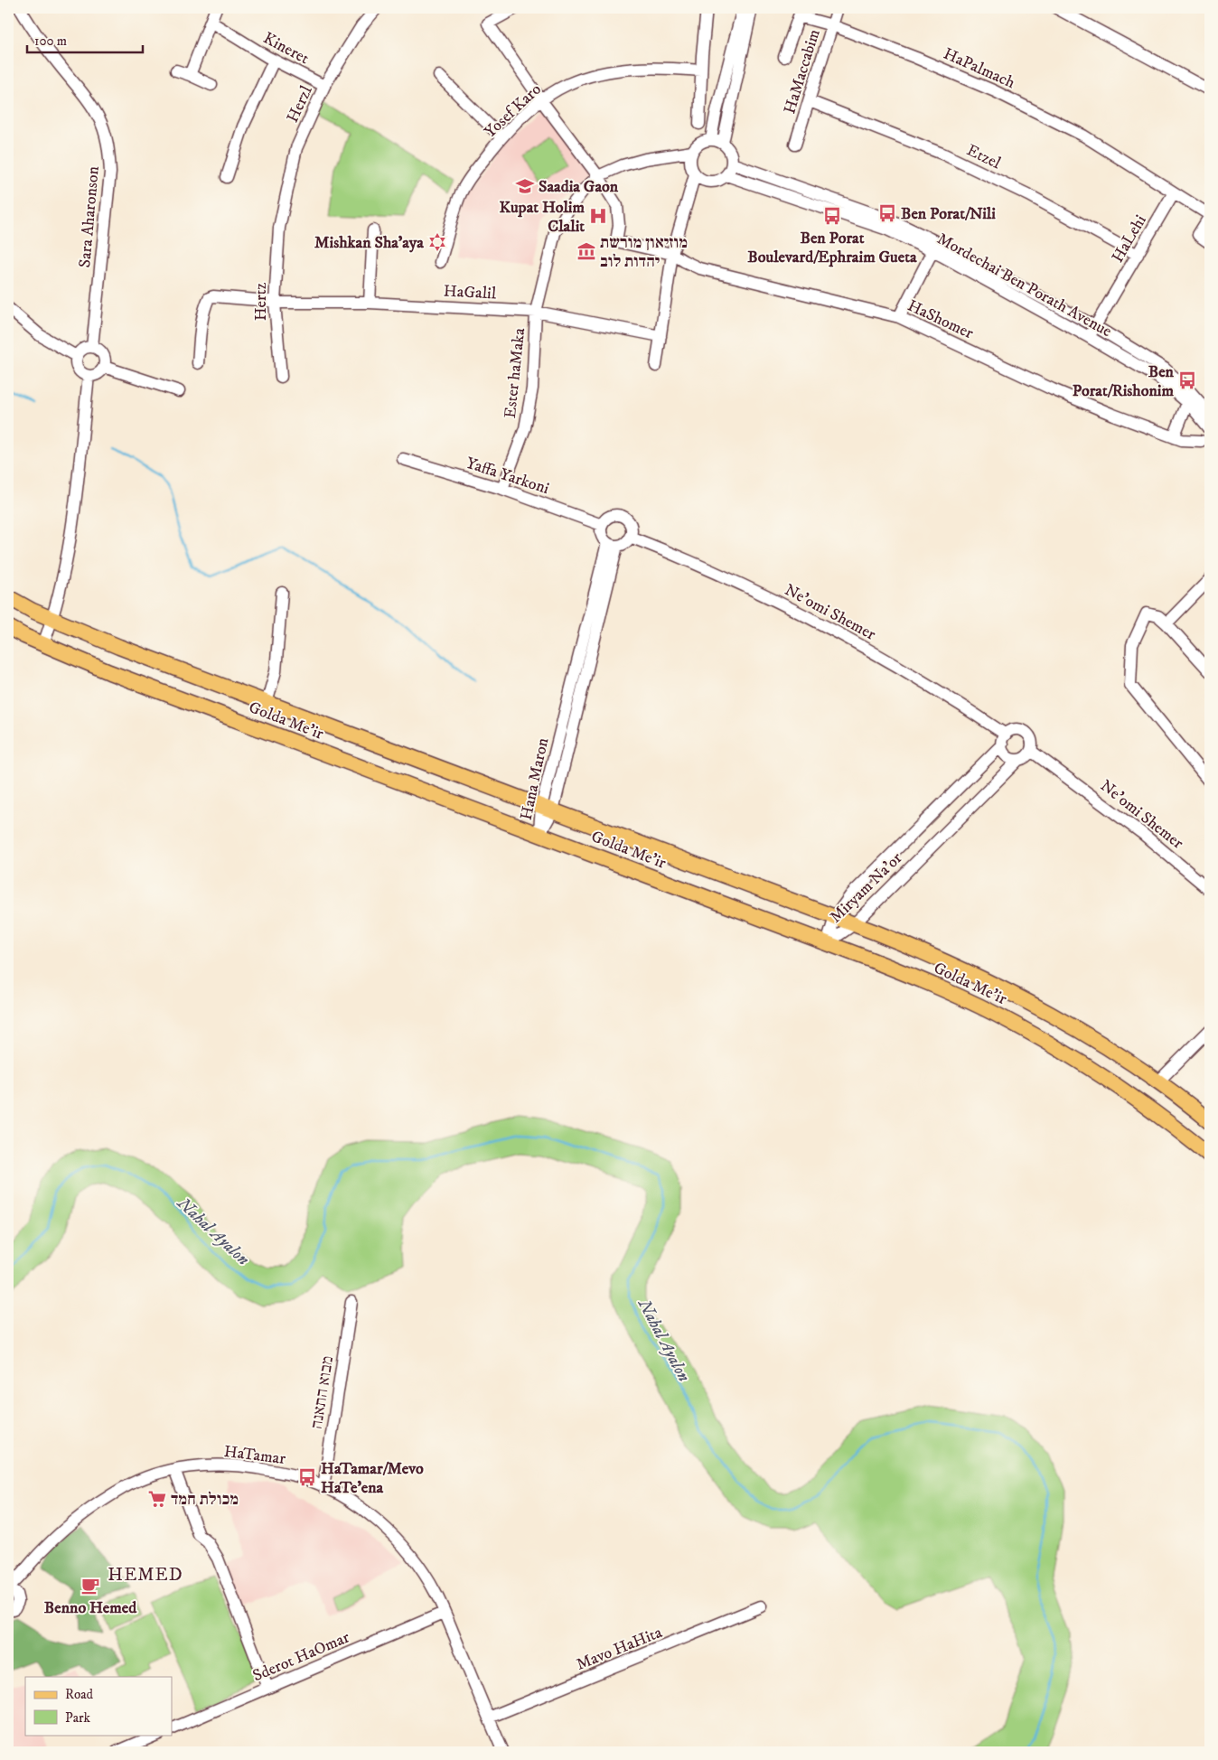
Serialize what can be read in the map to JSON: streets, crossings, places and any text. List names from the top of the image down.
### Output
{
  "streets": {
    "main road": ["Golda Me'ir"],
    "street": [
      "Kineret",
      "HaPalmach",
      "HaMaccabim",
      "Herzl",
      "Yosef Karo",
      "Etzel",
      "Sara Aharonson",
      "HaLehi",
      "Mordechai Ben Porath Avenue",
      "HaGalil",
      "Hertz",
      "HaShomer",
      "Ester haMaka",
      "Yaffa Yarkoni",
      "Ne'omi Shemer",
      "Hana Maron",
      "Miryam Na'or",
      "מבוא התאנה",
      "HaTamar",
      "Mavo HaHita",
      "Sderot HaOmar"
    ]
  },
  "crossings": [
    ["Kineret", "Herzl"],
    ["HaPalmach", "HaMaccabim"],
    ["HaPalmach", "HaLehi"],
    ["HaMaccabim", "Etzel"],
    ["Herzl", "Hertz"],
    ["Etzel", "HaLehi"],
    ["HaLehi", "Mordechai Ben Porath Avenue"],
    ["HaGalil", "Hertz"],
    ["HaGalil", "Ester haMaka"],
    ["Ester haMaka", "Yaffa Yarkoni"],
    ["Yaffa Yarkoni", "Ne'omi Shemer"],
    ["Yaffa Yarkoni", "Hana Maron"],
    ["Ne'omi Shemer", "Hana Maron"],
    ["Ne'omi Shemer", "Miryam Na'or"],
    ["Golda Me'ir", "Hana Maron"],
    ["Golda Me'ir", "Miryam Na'or"],
    ["מבוא התאנה", "HaTamar"],
    ["HaTamar", "Mavo HaHita"],
    ["HaTamar", "Sderot HaOmar"]
  ],
  "districts": ["HEMED"],
  "water": ["Nahal Ayalon"],
  "places": {
    "school or university": ["Saadia Gaon"],
    "bus stop": [
      "Ben Porat/Nili",
      "Ben Porat Boulevard/Ephraim Gueta",
      "Ben Porat/Rishonim",
      "HaTamar/Mevo HaTe'ena"
    ],
    "hospital": ["Kupat Holim Clalit"],
    "synagogue": ["Mishkan Sha'aya"],
    "museum": ["מוזיאון מורשת יהדות לוב"],
    "supermarket": ["מכולת חמד"],
    "cafe": ["Benno Hemed"]
  },
  "legend": ["Road", "Park"],
  "scale_bar": "100 m"
}
